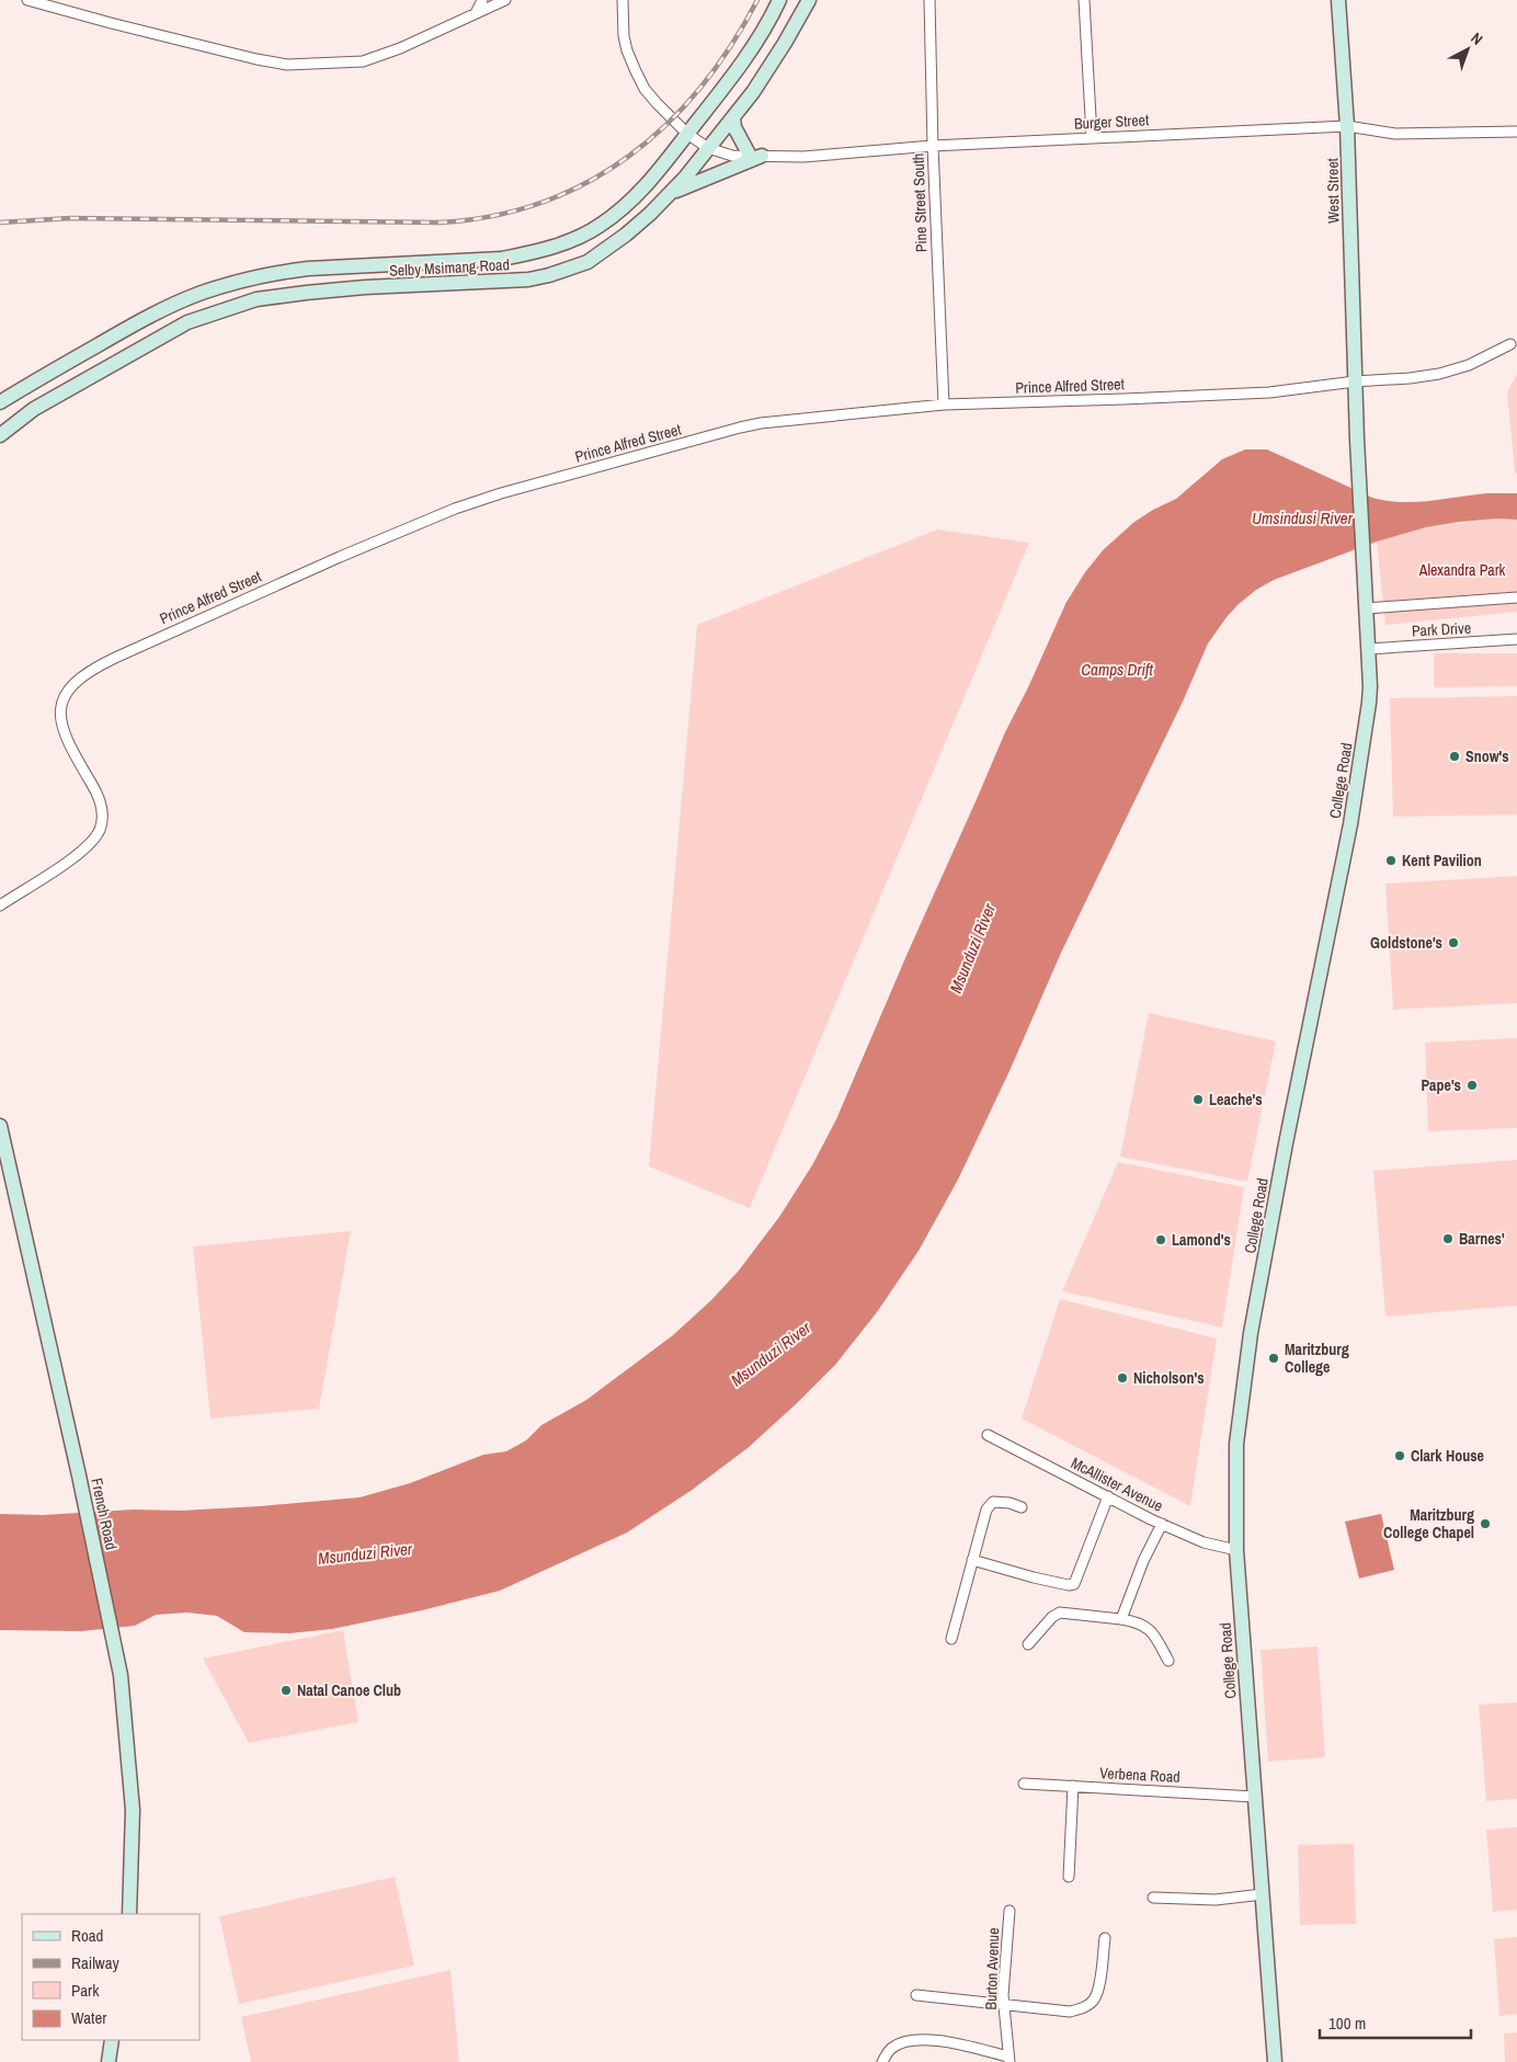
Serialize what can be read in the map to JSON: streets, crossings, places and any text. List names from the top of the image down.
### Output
{
  "streets": {
    "street": [
      "Burger Street",
      "West Street",
      "Pine Street South",
      "Selby Msimang Road",
      "Prince Alfred Street",
      "Park Drive",
      "College Road",
      "McAllister Avenue",
      "French Road",
      "Verbena Road",
      "Burton Avenue"
    ]
  },
  "crossings": [
    ["Burger Street", "West Street"],
    ["Burger Street", "Pine Street South"],
    ["Burger Street", "Selby Msimang Road"],
    ["West Street", "Prince Alfred Street"],
    ["West Street", "College Road"],
    ["Pine Street South", "Prince Alfred Street"],
    ["Prince Alfred Street", "College Road"],
    ["Park Drive", "College Road"],
    ["College Road", "McAllister Avenue"],
    ["College Road", "Verbena Road"]
  ],
  "water": ["Umsindusi River", "Camps Drift", "Msunduzi River"],
  "parks": ["Alexandra Park"],
  "places": [
    "Snow's",
    "Kent Pavilion",
    "Goldstone's",
    "Pape's",
    "Leache's",
    "Barnes'",
    "Lamond's",
    "Maritzburg College",
    "Nicholson's",
    "Clark House",
    "Maritzburg College Chapel",
    "Natal Canoe Club"
  ],
  "legend": [
    "Road",
    "Railway",
    "Park",
    "Water"
  ],
  "scale_bar": "100 m",
  "north": "top right"
}
